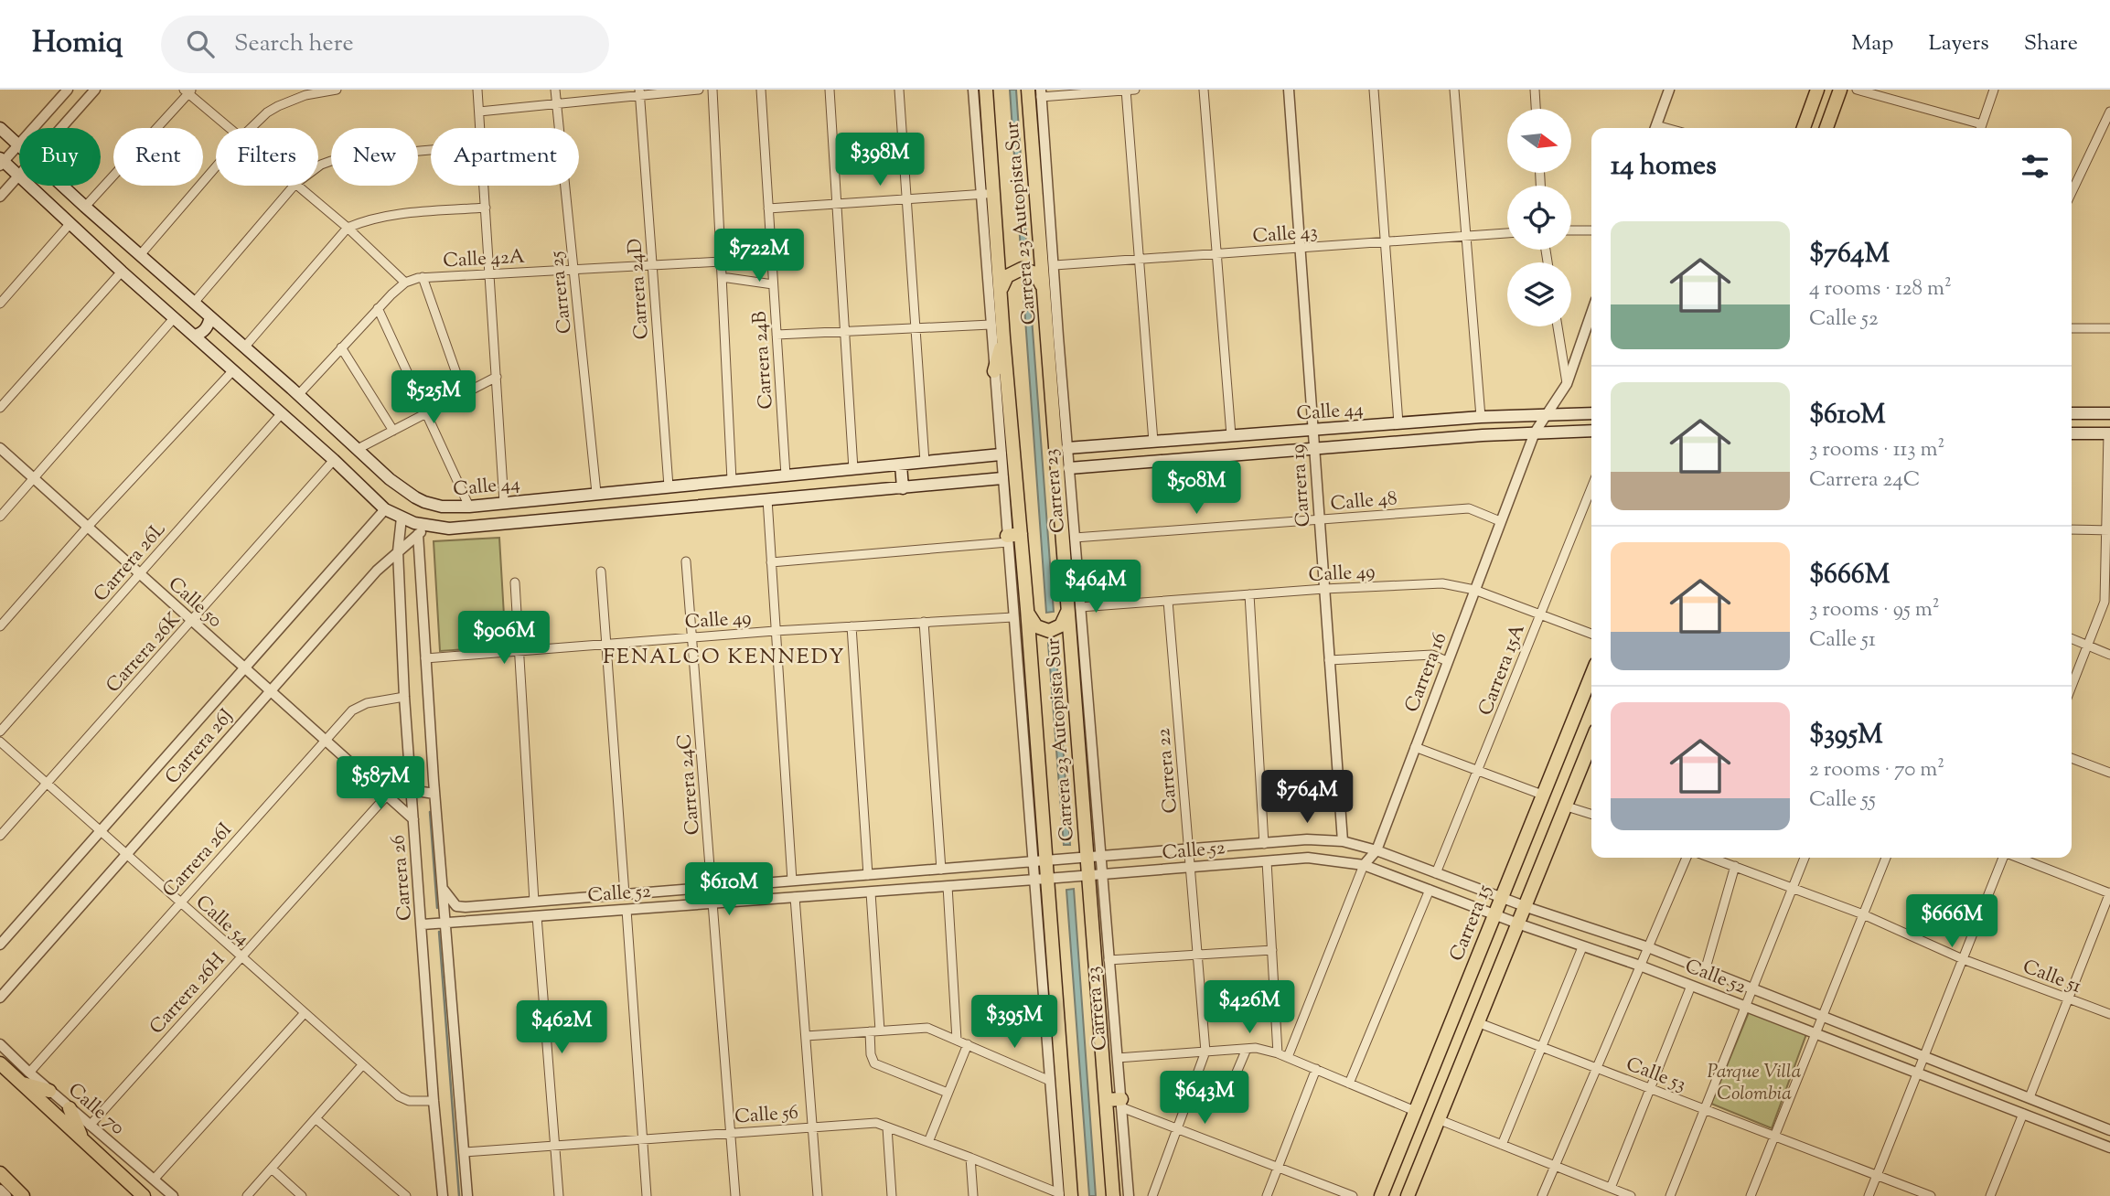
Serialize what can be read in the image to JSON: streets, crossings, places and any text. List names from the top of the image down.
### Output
{
  "streets": {
    "main road": ["Carrera 23 Autopista Sur", "Calle 44", "Carrera 15"],
    "street": [
      "Calle 43",
      "Calle 42A",
      "Carrera 24D",
      "Carrera 25",
      "Carrera 24B",
      "Carrera 19",
      "Carrera 23",
      "Calle 48",
      "Carrera 26L",
      "Calle 49",
      "Calle 50",
      "Carrera 26K",
      "Carrera 15A",
      "Carrera 16",
      "Carrera 26J",
      "Carrera 22",
      "Carrera 24C",
      "Calle 52",
      "Carrera 26I",
      "Carrera 26",
      "Calle 54",
      "Calle 51",
      "Carrera 26H",
      "Calle 53",
      "Calle 70",
      "Calle 56"
    ]
  },
  "crossings": [
    ["Carrera 23 Autopista Sur", "Carrera 23"],
    ["Carrera 23 Autopista Sur", "Calle 49"],
    ["Carrera 23 Autopista Sur", "Calle 52"],
    ["Carrera 23 Autopista Sur", "Calle 56"],
    ["Calle 43", "Carrera 19"],
    ["Calle 43", "Carrera 23"],
    ["Calle 42A", "Carrera 24D"],
    ["Calle 42A", "Carrera 25"],
    ["Calle 42A", "Calle 44"],
    ["Carrera 24D", "Calle 44"],
    ["Carrera 25", "Calle 44"],
    ["Carrera 24B", "Calle 44"],
    ["Calle 44", "Carrera 19"],
    ["Calle 44", "Carrera 23"],
    ["Calle 44", "Carrera 26L"],
    ["Calle 44", "Carrera 26K"],
    ["Calle 44", "Carrera 16"],
    ["Calle 44", "Carrera 26J"],
    ["Calle 44", "Carrera 26"],
    ["Carrera 19", "Calle 48"],
    ["Carrera 19", "Calle 49"],
    ["Carrera 19", "Calle 52"],
    ["Carrera 23", "Calle 48"],
    ["Carrera 23", "Calle 49"],
    ["Carrera 23", "Calle 52"],
    ["Calle 48", "Carrera 16"],
    ["Carrera 26L", "Calle 50"],
    ["Calle 49", "Carrera 15A"],
    ["Calle 49", "Carrera 16"],
    ["Calle 49", "Carrera 22"],
    ["Calle 49", "Carrera 24C"],
    ["Calle 50", "Carrera 26K"],
    ["Calle 50", "Carrera 26J"],
    ["Calle 50", "Carrera 26I"],
    ["Calle 50", "Carrera 26"],
    ["Calle 50", "Carrera 26H"],
    ["Carrera 26K", "Calle 54"],
    ["Carrera 15A", "Calle 52"],
    ["Carrera 16", "Calle 52"],
    ["Carrera 26J", "Carrera 26"],
    ["Carrera 26J", "Calle 54"],
    ["Carrera 22", "Calle 52"],
    ["Carrera 24C", "Calle 52"],
    ["Carrera 24C", "Calle 56"],
    ["Calle 52", "Carrera 26"],
    ["Calle 52", "Carrera 15"],
    ["Carrera 26I", "Carrera 26"],
    ["Carrera 26I", "Calle 54"],
    ["Carrera 26", "Calle 54"],
    ["Calle 54", "Carrera 26H"],
    ["Carrera 26H", "Calle 70"]
  ],
  "districts": ["FENALCO KENNEDY"],
  "parks": ["Parque Villa Colombia"],
  "north": "right",
  "page": {
    "header": "Homiq",
    "search": "Search here",
    "nav": ["Map", "Layers", "Share"],
    "chip": [
      "Buy",
      "Rent",
      "Filters",
      "New",
      "Apartment"
    ],
    "heading": "14 homes",
    "price": [
      "$398M",
      "$722M",
      "$525M",
      "$508M",
      "$464M",
      "$906M",
      "$587M",
      "$764M",
      "$610M",
      "$666M",
      "$426M",
      "$395M",
      "$462M",
      "$643M"
    ],
    "list": [
      {
        "name": "$764M",
        "note": "4 rooms · 128 m² · Calle 52"
      },
      {
        "name": "$610M",
        "note": "3 rooms · 113 m² · Carrera 24C"
      },
      {
        "name": "$666M",
        "note": "3 rooms · 95 m² · Calle 51"
      },
      {
        "name": "$395M",
        "note": "2 rooms · 70 m² · Calle 55"
      }
    ]
  }
}
